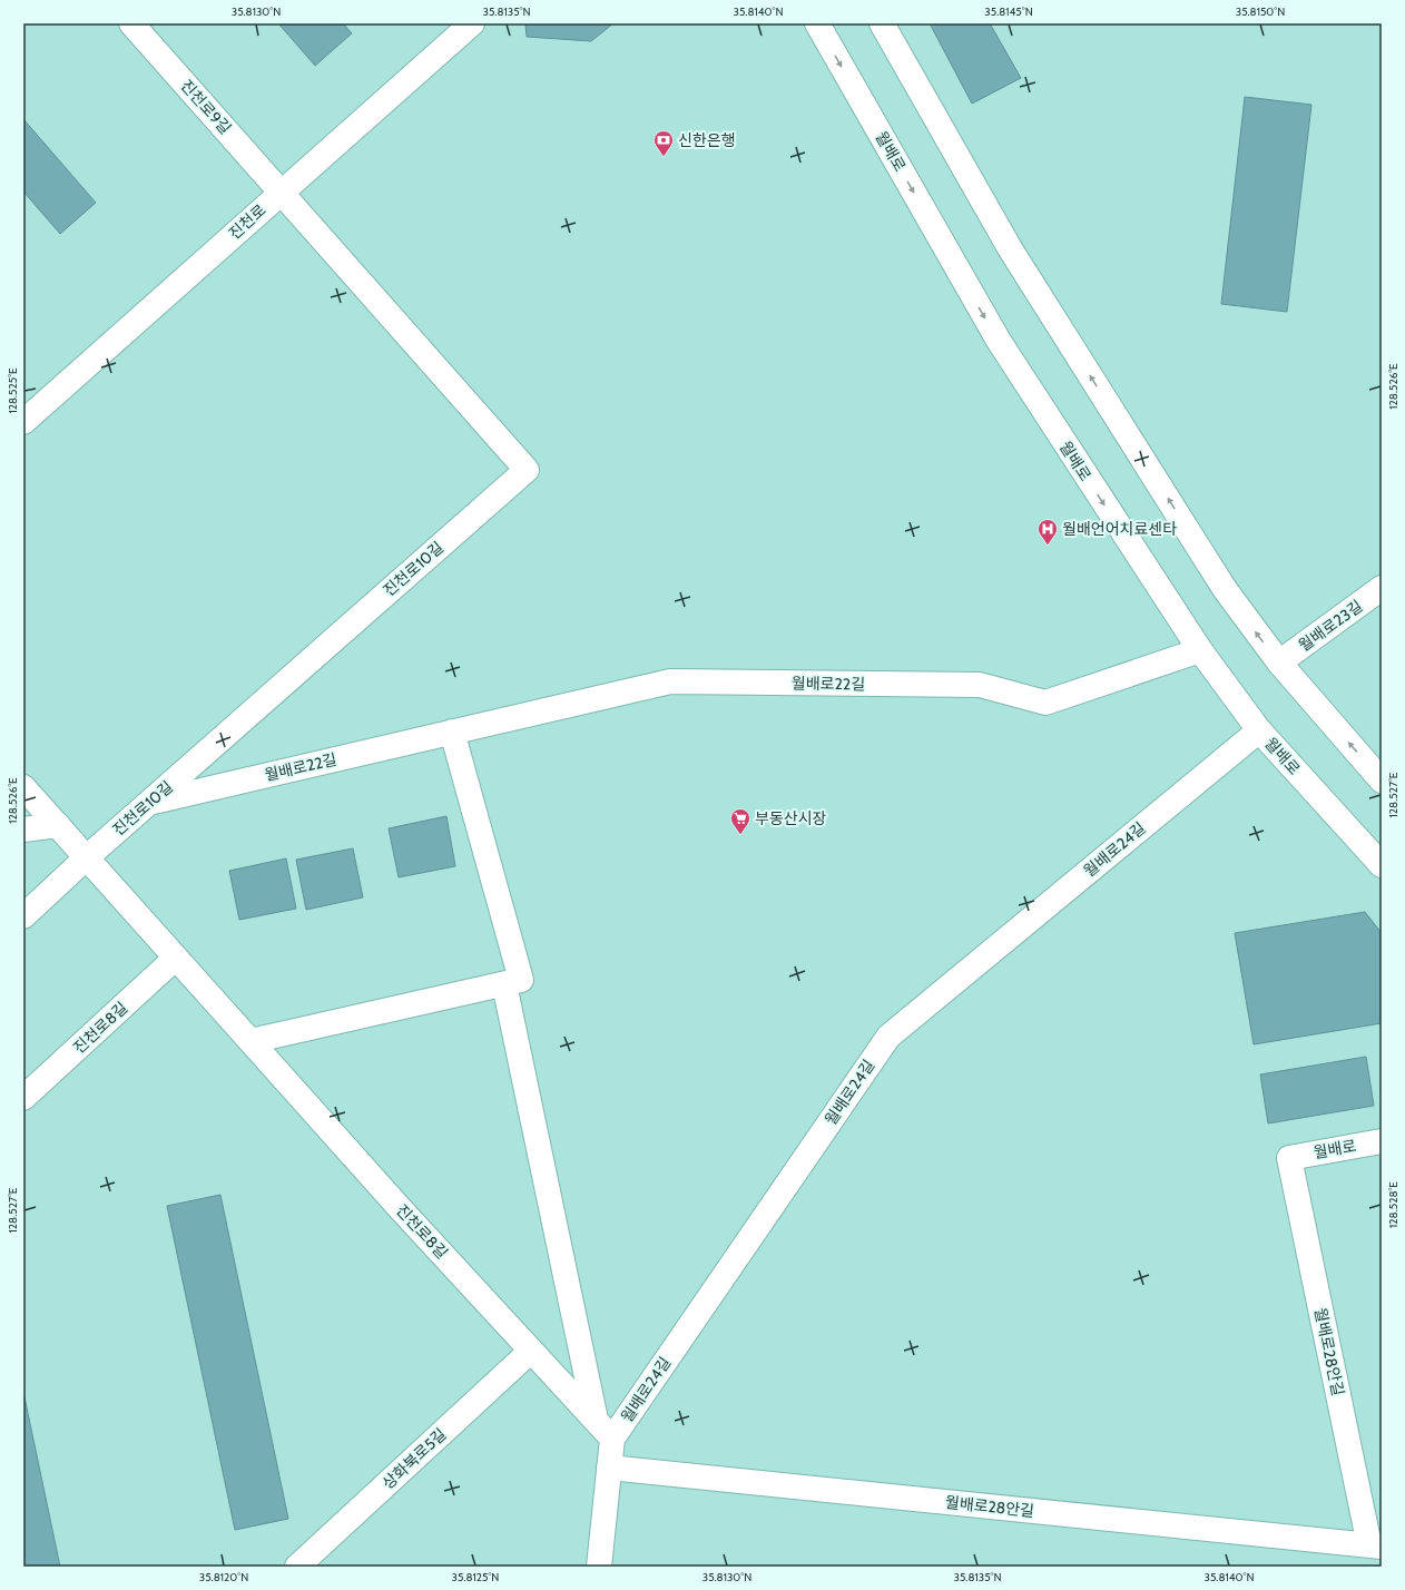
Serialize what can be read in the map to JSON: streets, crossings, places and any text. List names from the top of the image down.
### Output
{
  "streets": {
    "street": [
      "진천로9길",
      "월배로",
      "진천로",
      "진천로10길",
      "월배로23길",
      "월배로22길",
      "월배로24길",
      "진천로8길",
      "월배로28안길",
      "상화북로5길"
    ]
  },
  "crossings": [
    ["진천로9길", "진천로"],
    ["진천로9길", "진천로10길"],
    ["월배로", "월배로22길"],
    ["월배로", "월배로24길"],
    ["월배로", "월배로28안길"],
    ["진천로", "진천로10길"],
    ["진천로10길", "월배로22길"],
    ["진천로10길", "진천로8길"],
    ["월배로24길", "진천로8길"],
    ["월배로24길", "월배로28안길"],
    ["진천로8길", "상화북로5길"]
  ],
  "places": {
    "bank": ["신한은행"],
    "hospital": ["월배언어치료센타"],
    "supermarket": ["부동산시장"]
  },
  "coordinates": [
    "35.8130°N",
    "35.8135°N",
    "35.8140°N",
    "35.8145°N",
    "35.8150°N",
    "128.526°E",
    "128.525°E",
    "128.527°E",
    "128.528°E",
    "35.8120°N",
    "35.8125°N"
  ]
}
